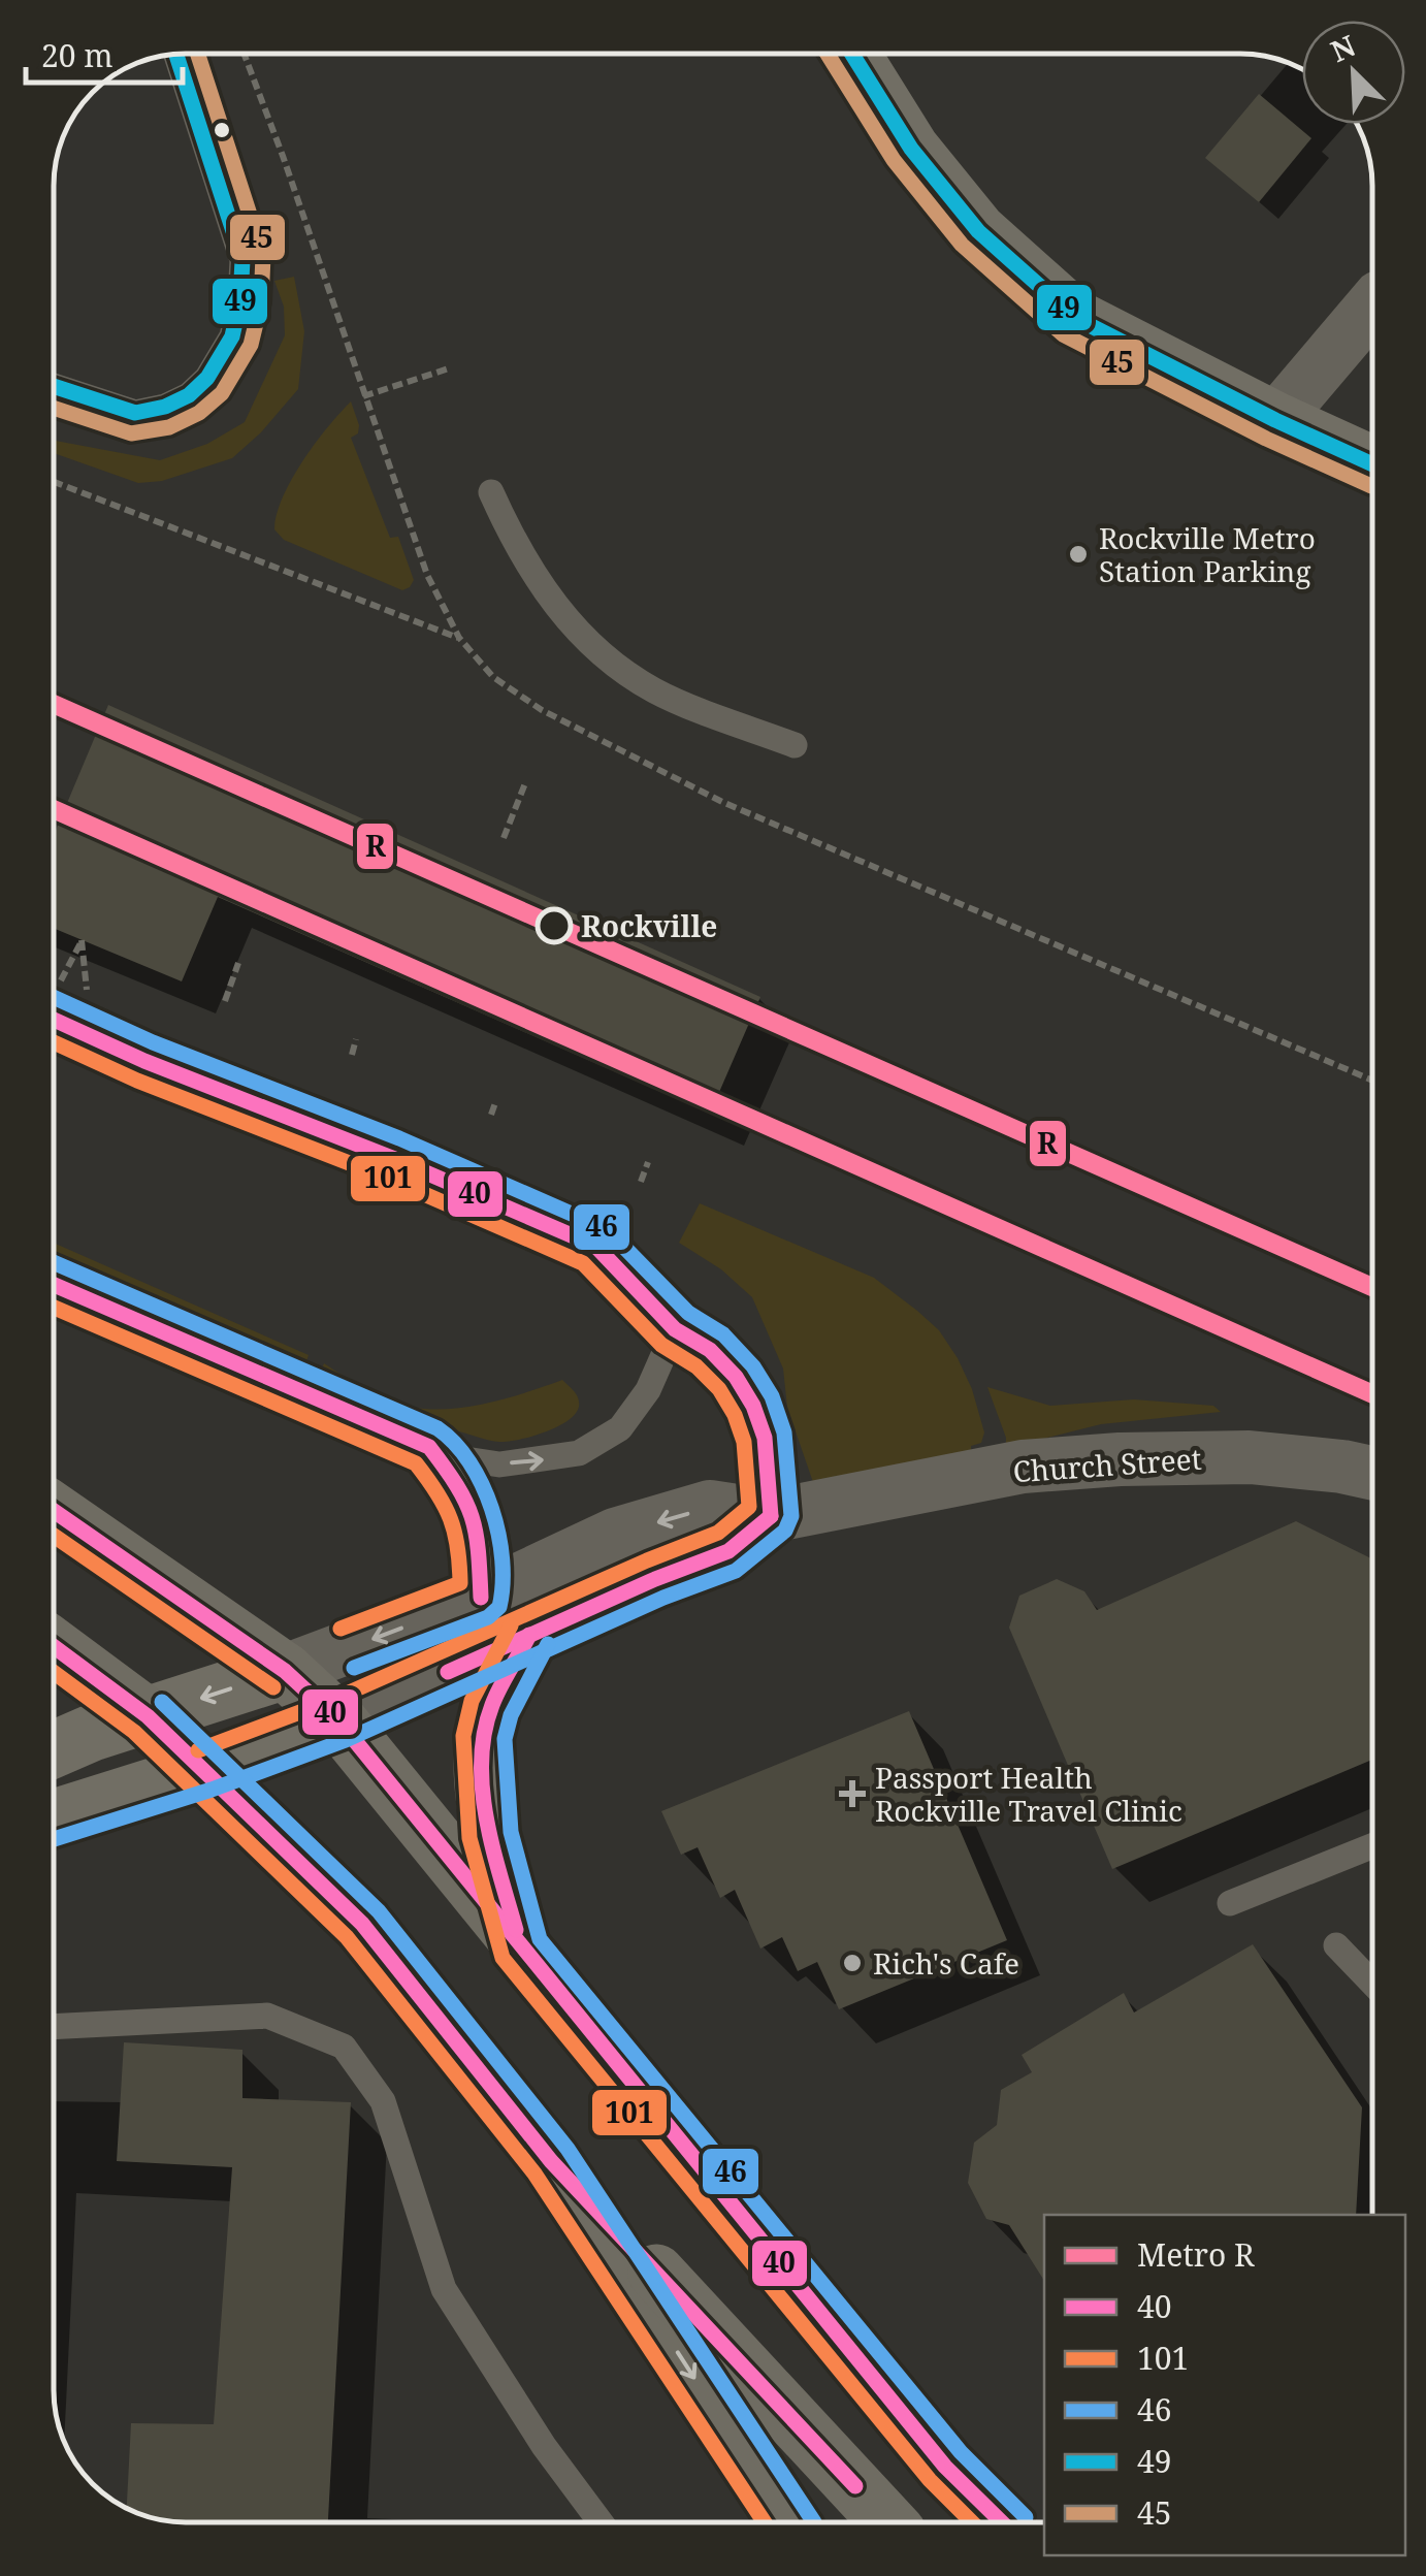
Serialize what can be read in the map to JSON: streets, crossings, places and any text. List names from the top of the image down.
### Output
{
  "streets": {
    "main road": ["Church Street"]
  },
  "places": {
    "other": ["Rockville Metro Station Parking", "Rockville", "Rich's Cafe"],
    "health": ["Passport Health Rockville Travel Clinic"]
  },
  "lines": [
    "transit line 49",
    "transit line 45",
    "metro line R",
    "transit line 46",
    "transit line 40",
    "transit line 101"
  ],
  "legend": [
    "Metro R",
    "40",
    "101",
    "46",
    "49",
    "45"
  ],
  "scale_bar": "20 m",
  "north": "top left"
}
